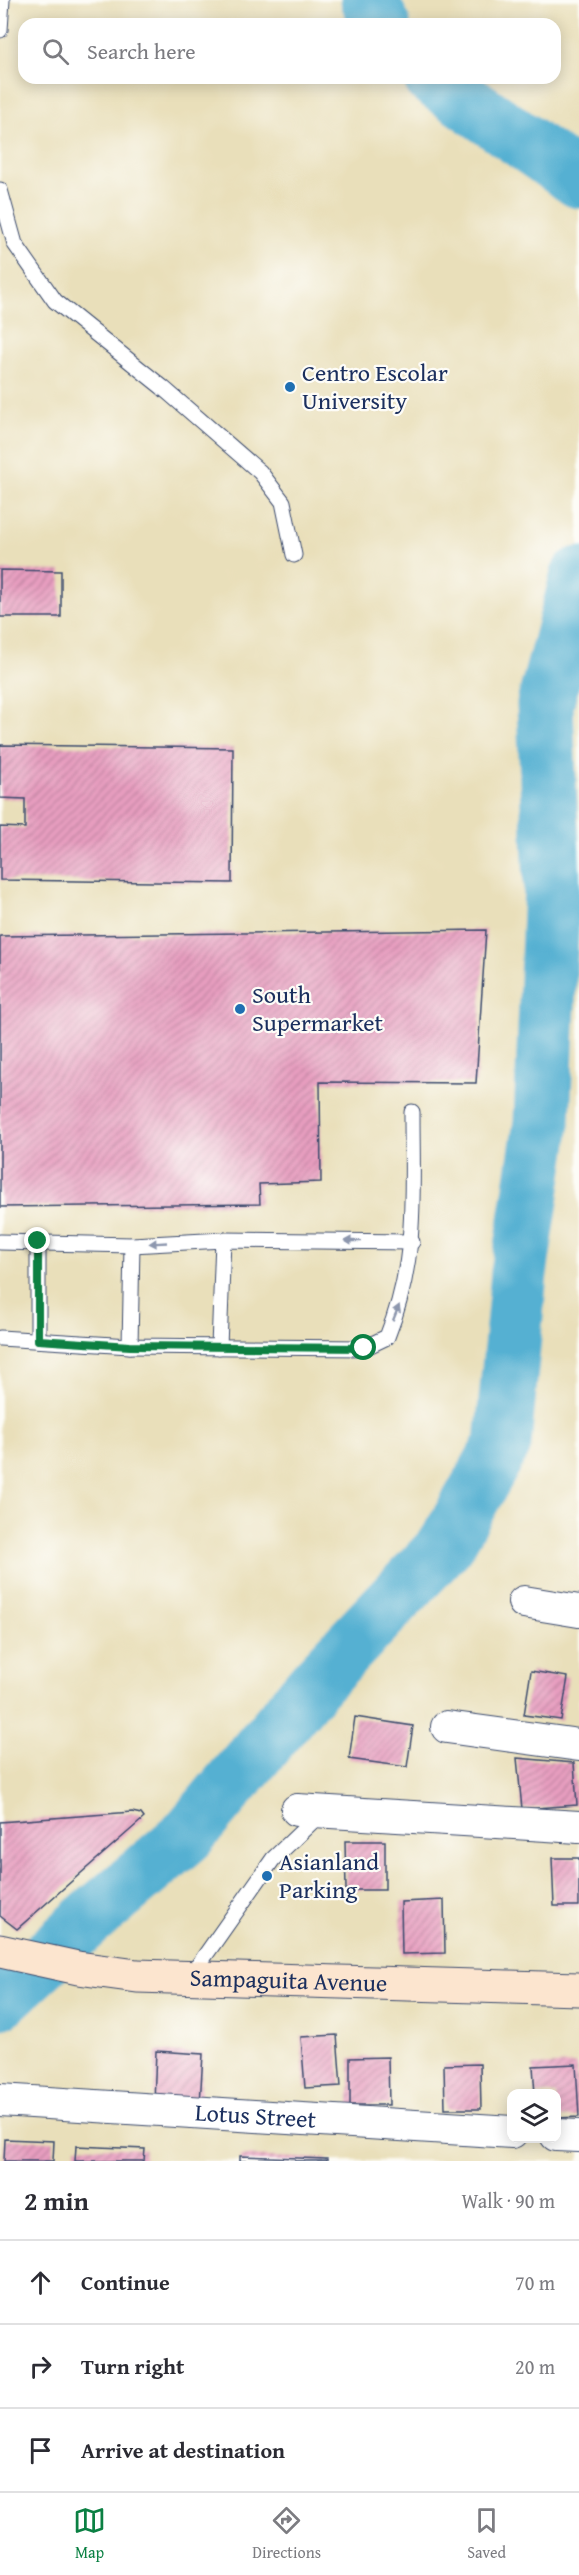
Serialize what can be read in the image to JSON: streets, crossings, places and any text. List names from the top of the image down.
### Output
{
  "streets": {
    "main road": ["Sampaguita Avenue"],
    "street": ["Lotus Street"]
  },
  "places": ["Centro Escolar University", "South Supermarket", "Asianland Parking"],
  "page": {
    "search": "Search here",
    "heading": ["2 min", "Walk · 90 m"],
    "list": [
      ["Continue", "70 m"],
      ["Turn right", "20 m"],
      "Arrive at destination"
    ],
    "nav": ["Map", "Directions", "Saved"]
  }
}
